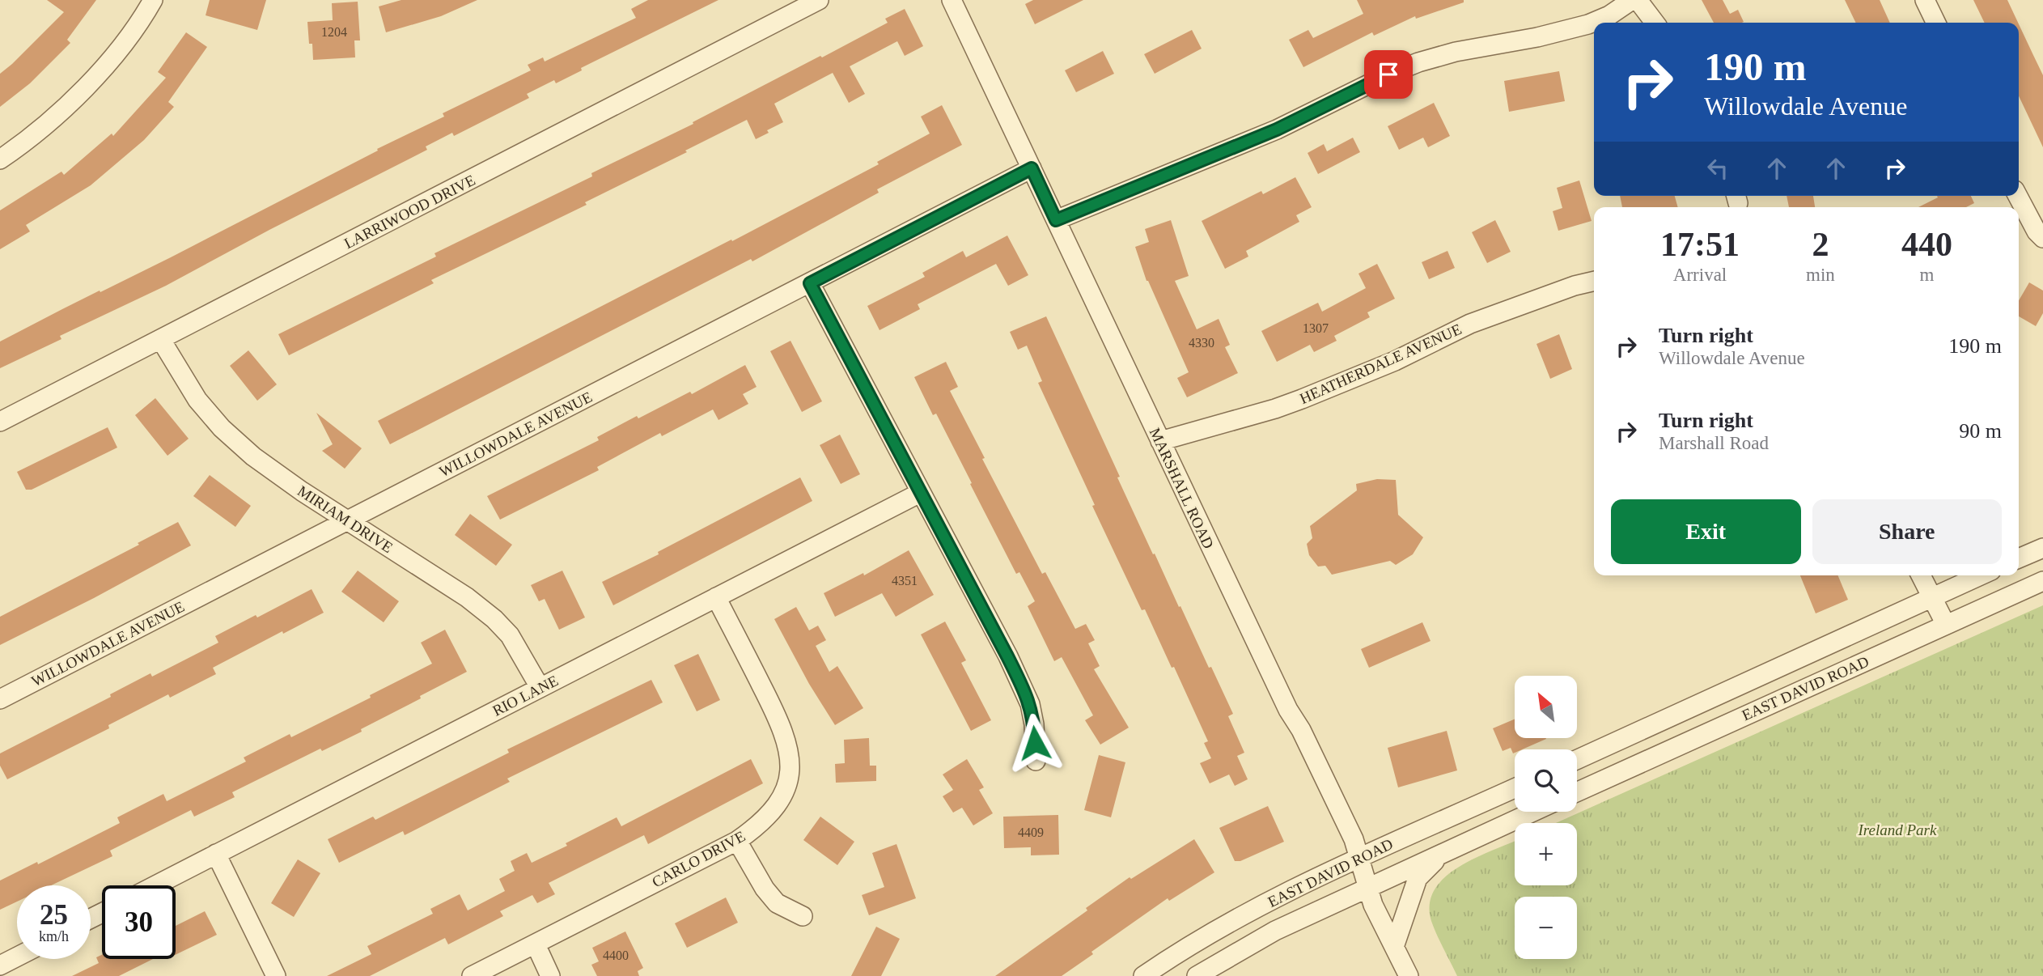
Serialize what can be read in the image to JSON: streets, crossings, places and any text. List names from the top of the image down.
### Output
{
  "streets": {
    "street": [
      "LARRIWOOD DRIVE",
      "HEATHERDALE AVENUE",
      "WILLOWDALE AVENUE",
      "MARSHALL ROAD",
      "MIRIAM DRIVE",
      "EAST DAVID ROAD",
      "RIO LANE",
      "CARLO DRIVE"
    ]
  },
  "crossings": [
    ["LARRIWOOD DRIVE", "MIRIAM DRIVE"],
    ["HEATHERDALE AVENUE", "MARSHALL ROAD"],
    ["WILLOWDALE AVENUE", "MARSHALL ROAD"],
    ["WILLOWDALE AVENUE", "MIRIAM DRIVE"],
    ["MARSHALL ROAD", "EAST DAVID ROAD"],
    ["MIRIAM DRIVE", "RIO LANE"],
    ["RIO LANE", "CARLO DRIVE"]
  ],
  "parks": ["Ireland Park"],
  "house_numbers": [
    "1204",
    "1307",
    "4330",
    "4351",
    "4409",
    "4400"
  ],
  "north": "top left",
  "page": {
    "turn": ["190 m", "Willowdale Avenue"],
    "eta": [
      "17:51",
      "Arrival",
      "2",
      "min",
      "440",
      "m"
    ],
    "list": [
      {
        "name": "Turn right",
        "note": "Willowdale Avenue",
        "value": "190 m"
      },
      {
        "name": "Turn right",
        "note": "Marshall Road",
        "value": "90 m"
      }
    ],
    "buttons": ["Exit", "Share"],
    "map_buttons": ["+", "−"],
    "speed": "25 km/h",
    "limit": "30"
  }
}
